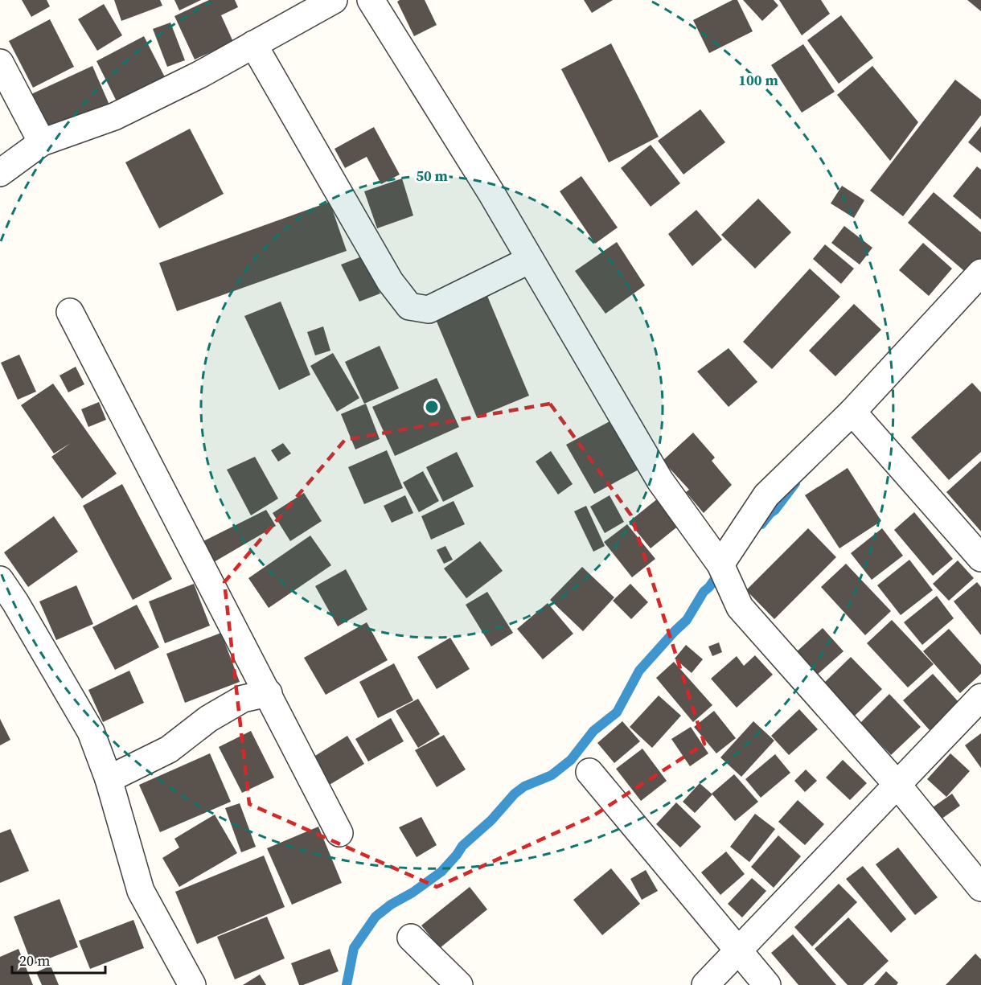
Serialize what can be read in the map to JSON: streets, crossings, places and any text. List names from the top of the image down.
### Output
{
  "scale_bar": "20 m",
  "rings": ["100 m", "50 m"]
}
